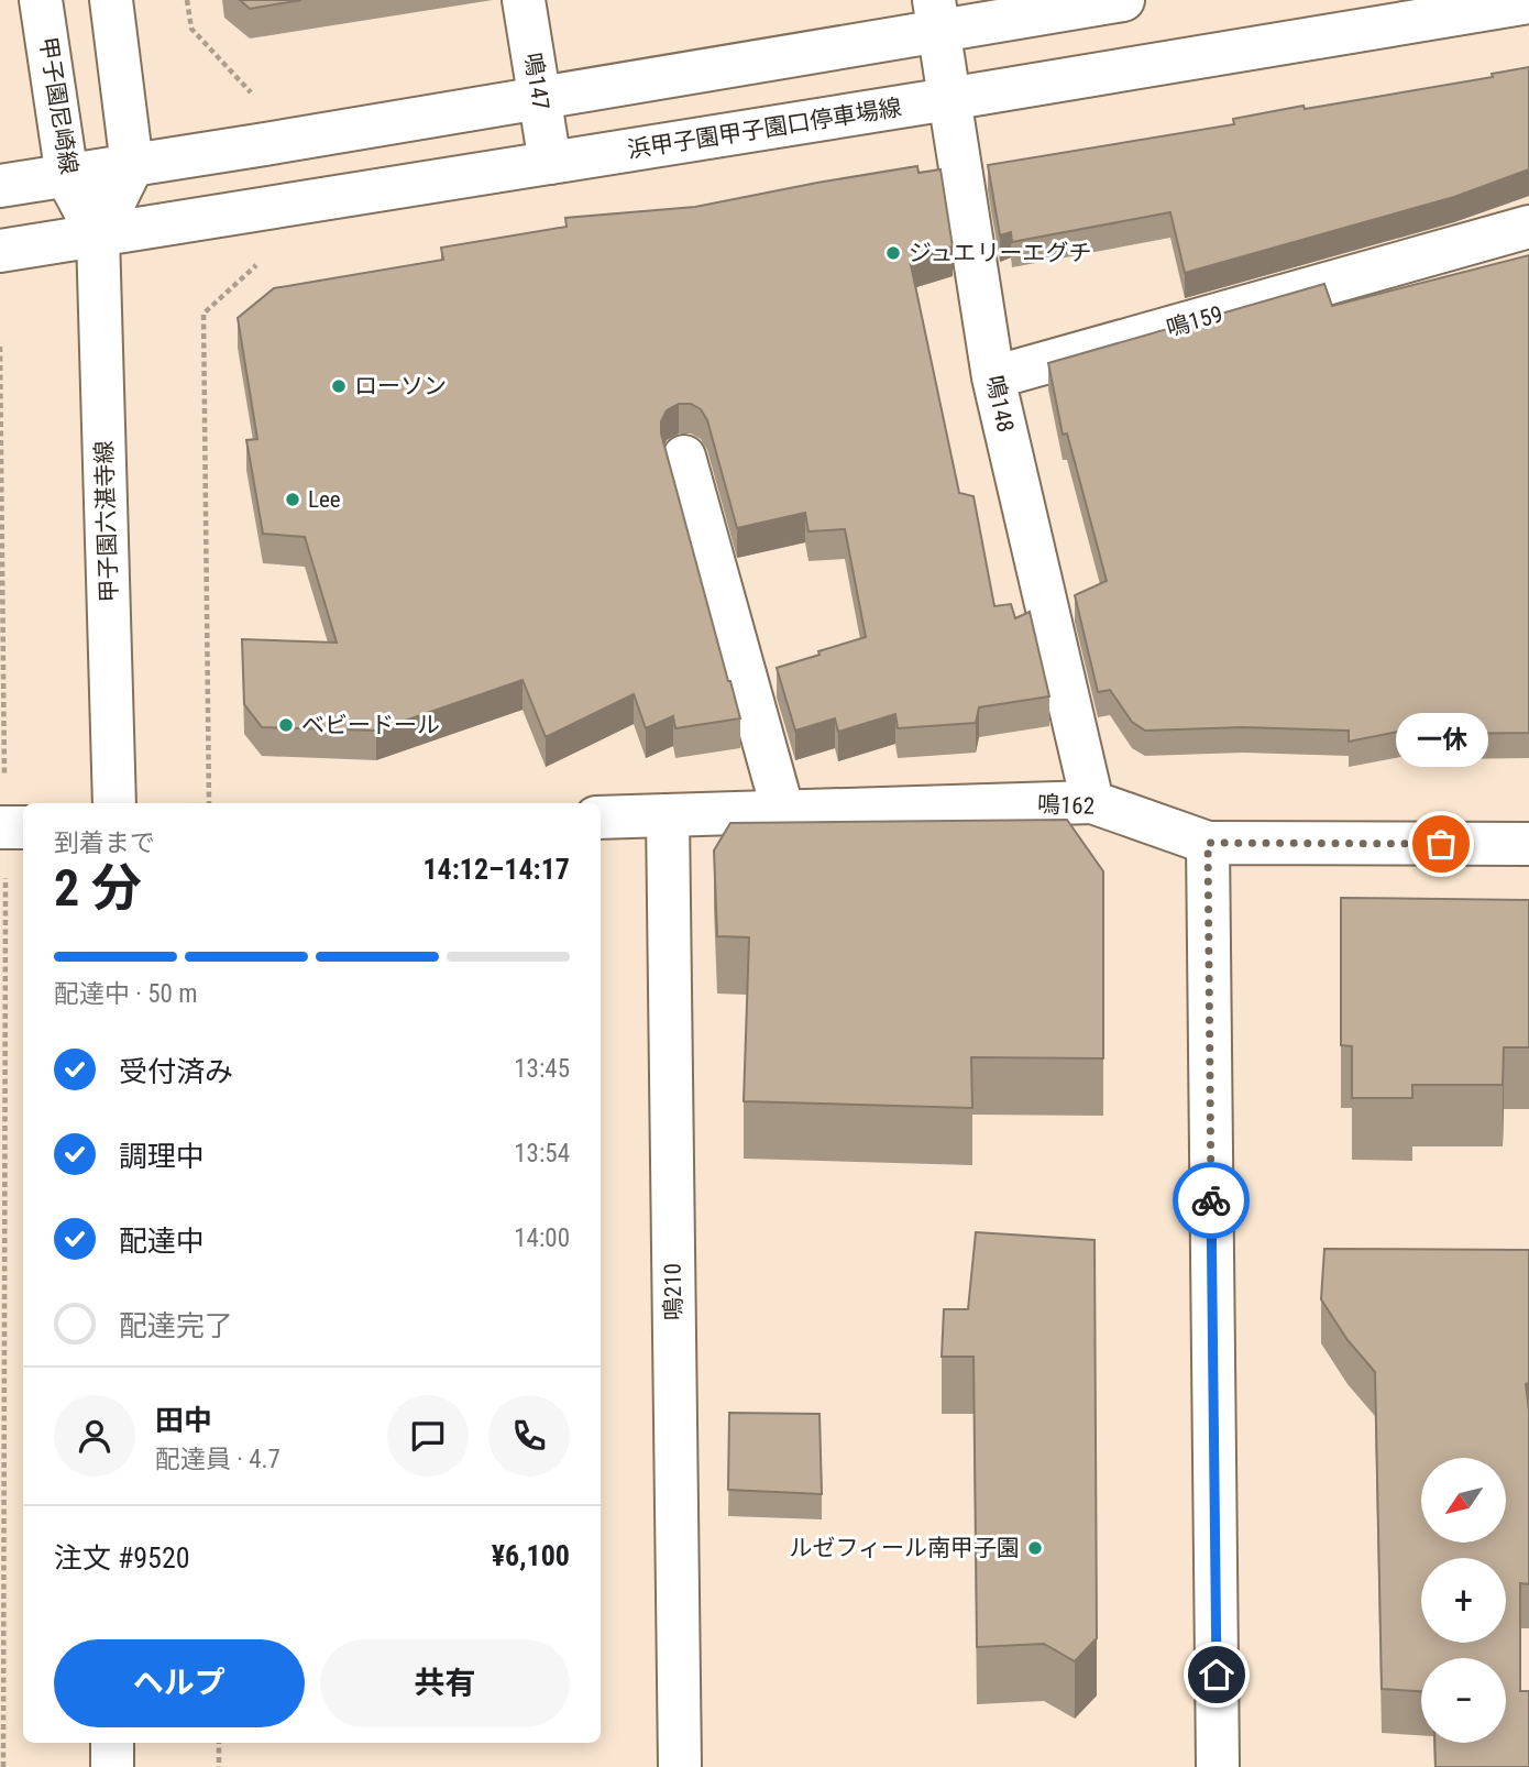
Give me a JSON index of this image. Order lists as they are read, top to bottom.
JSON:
{
  "streets": {
    "street": [
      "鳴147",
      "甲子園尼崎線",
      "浜甲子園甲子園口停車場線",
      "鳴159",
      "鳴148",
      "甲子園六湛寺線",
      "鳴162",
      "鳴210"
    ]
  },
  "crossings": [
    ["鳴147", "浜甲子園甲子園口停車場線"],
    ["甲子園尼崎線", "浜甲子園甲子園口停車場線"],
    ["甲子園尼崎線", "甲子園六湛寺線"],
    ["浜甲子園甲子園口停車場線", "鳴148"],
    ["浜甲子園甲子園口停車場線", "甲子園六湛寺線"],
    ["鳴159", "鳴148"],
    ["鳴148", "鳴162"],
    ["鳴162", "鳴210"]
  ],
  "places": [
    "ジュエリーエグチ",
    "ローソン",
    "Lee",
    "ベビードール",
    "一休",
    "ルゼフィール南甲子園"
  ],
  "north": "bottom left",
  "page": {
    "bubble": "一休",
    "heading": ["2 分", "到着まで", "14:12–14:17"],
    "panel": [
      "田中",
      "配達員 · 4.7",
      "注文 #9520",
      "¥6,100"
    ],
    "bar": "配達中 · 50 m",
    "list": [
      ["受付済み", "13:45"],
      ["調理中", "13:54"],
      ["配達中", "14:00"],
      "配達完了"
    ],
    "map_buttons": ["+", "−"],
    "buttons": ["ヘルプ", "共有"]
  }
}
